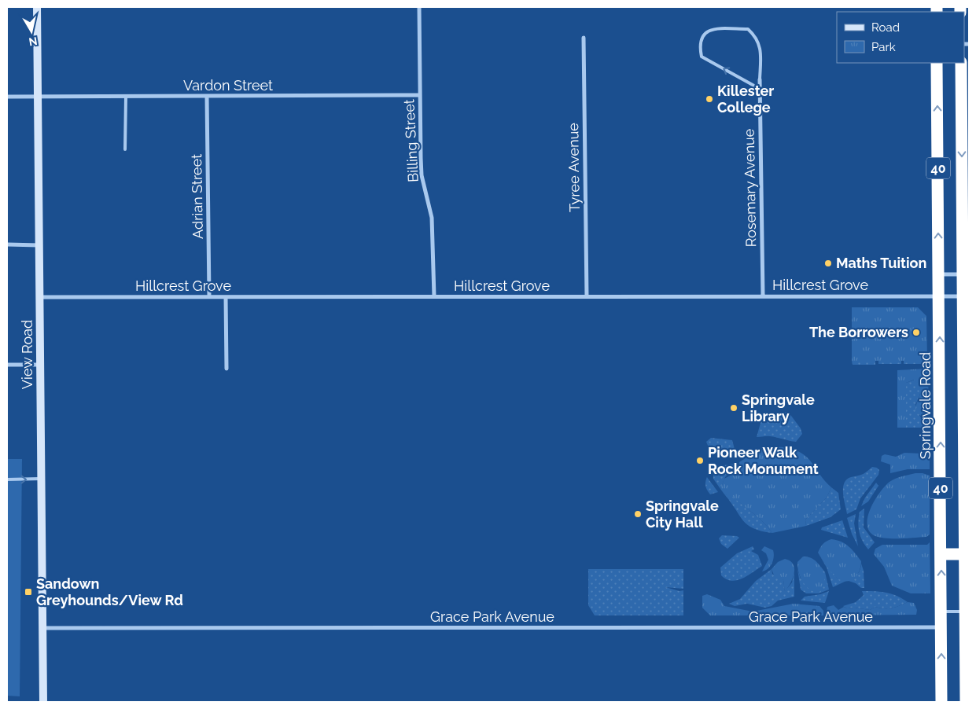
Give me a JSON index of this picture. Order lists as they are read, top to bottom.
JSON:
{
  "streets": {
    "highway": ["40", "Springvale Road"],
    "street": [
      "Vardon Street",
      "Billing Street",
      "Tyree Avenue",
      "Rosemary Avenue",
      "Adrian Street",
      "Hillcrest Grove",
      "View Road",
      "Grace Park Avenue"
    ]
  },
  "crossings": [
    ["Vardon Street", "Billing Street"],
    ["Vardon Street", "Adrian Street"],
    ["Vardon Street", "View Road"],
    ["Billing Street", "Hillcrest Grove"],
    ["Tyree Avenue", "Hillcrest Grove"],
    ["40", "Hillcrest Grove"],
    ["Rosemary Avenue", "Hillcrest Grove"],
    ["Adrian Street", "Hillcrest Grove"],
    ["Hillcrest Grove", "View Road"],
    ["Hillcrest Grove", "Springvale Road"],
    ["View Road", "Grace Park Avenue"],
    ["Springvale Road", "Grace Park Avenue"]
  ],
  "places": {
    "other": [
      "Killester College",
      "Maths Tuition",
      "The Borrowers",
      "Springvale Library",
      "Pioneer Walk Rock Monument",
      "Springvale City Hall"
    ],
    "transit": ["Sandown Greyhounds/View Rd"]
  },
  "legend": ["Road", "Park"],
  "north": "bottom"
}
